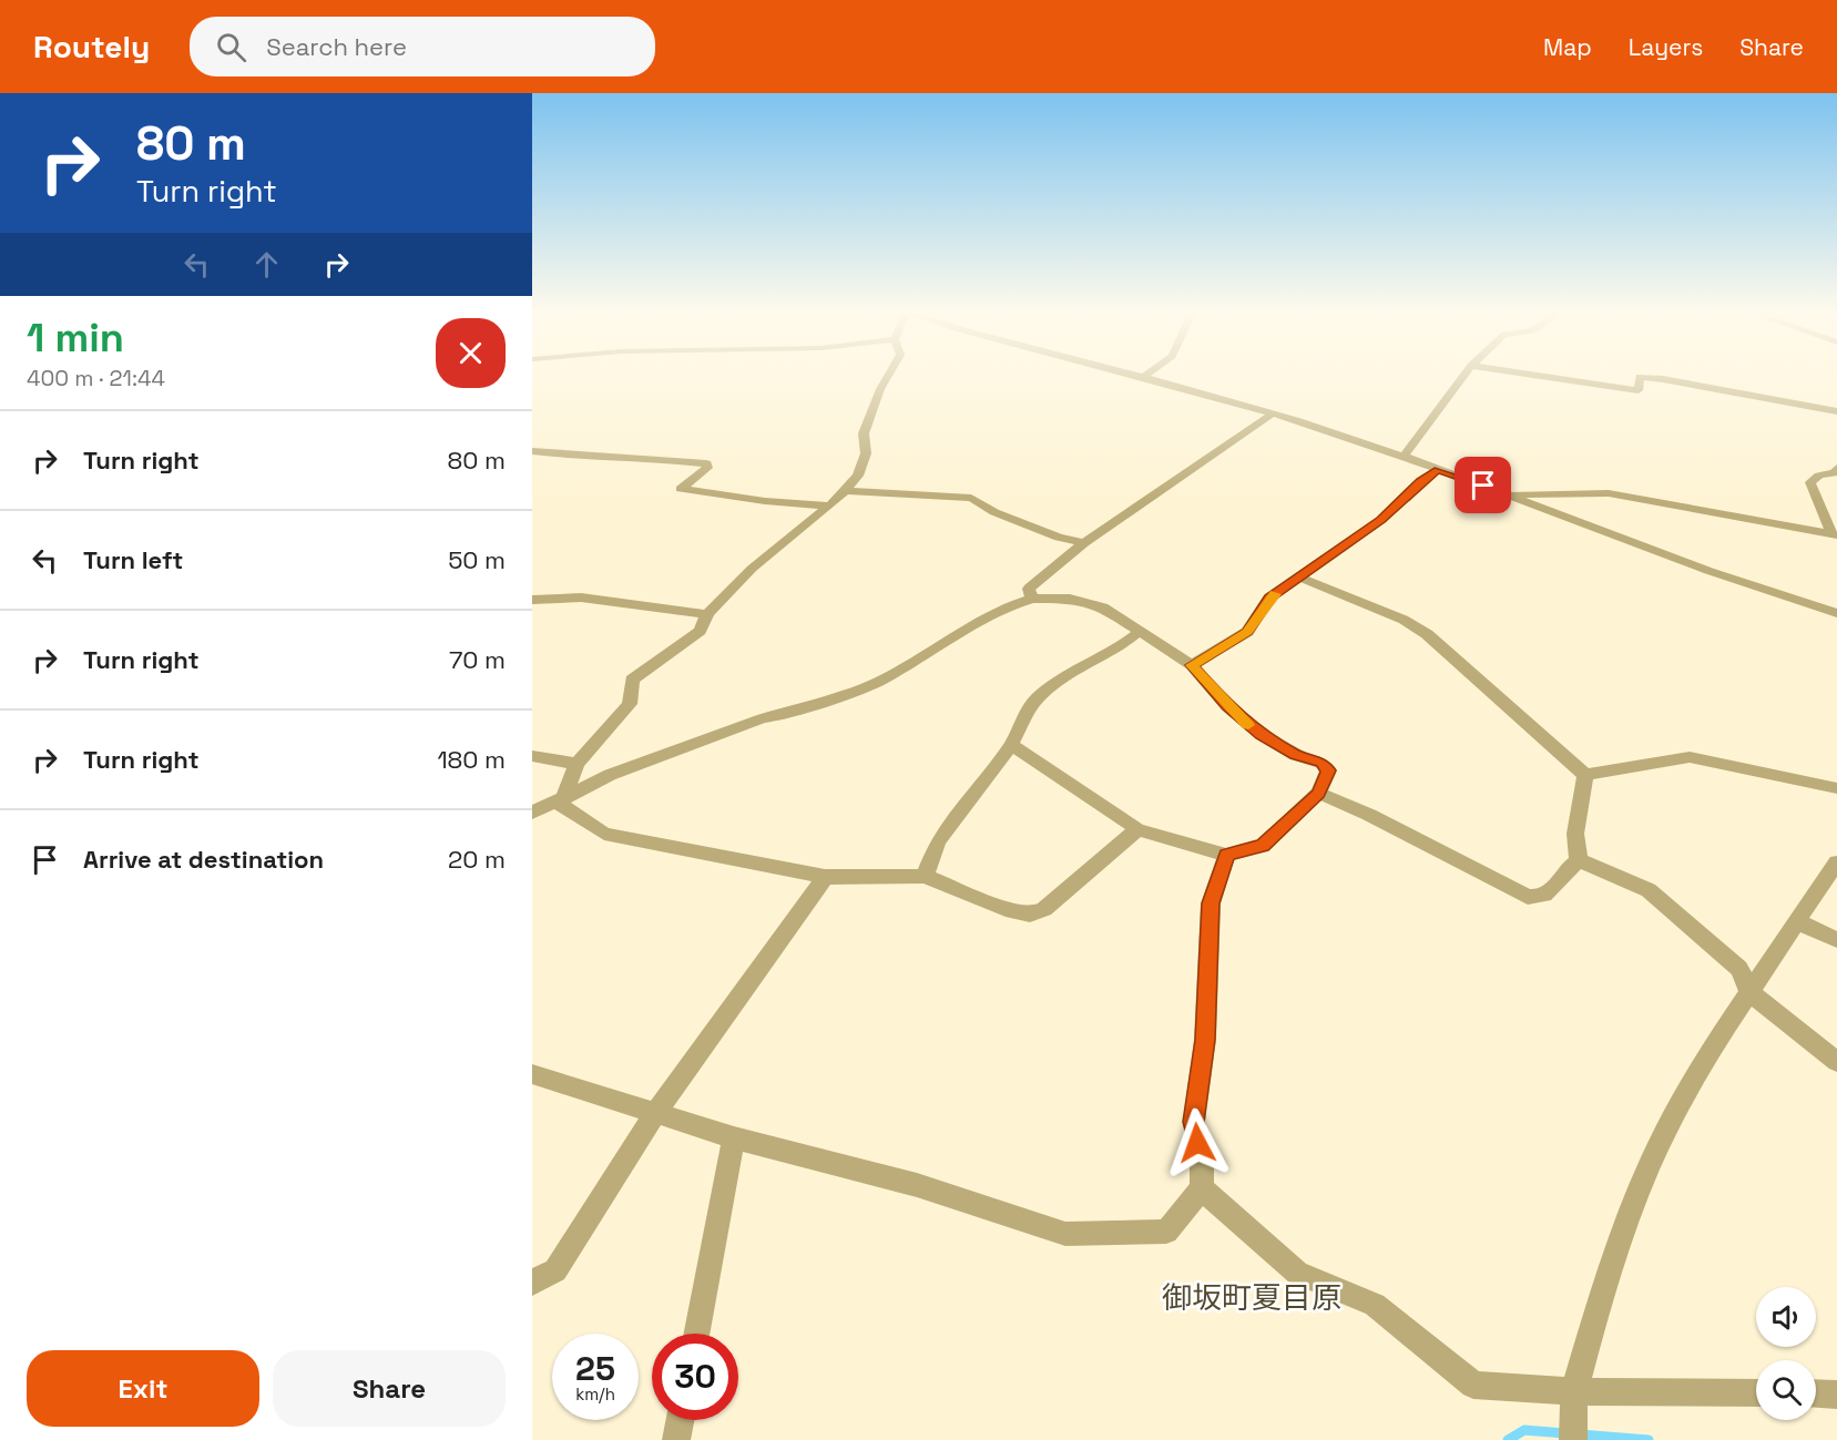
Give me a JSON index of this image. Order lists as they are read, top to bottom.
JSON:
{
  "districts": ["御坂町夏目原"],
  "page": {
    "header": "Routely",
    "search": "Search here",
    "nav": ["Map", "Layers", "Share"],
    "turn": ["80 m", "Turn right"],
    "heading": ["1 min", "400 m · 21:44"],
    "list": [
      {
        "name": "Turn right",
        "value": "80 m"
      },
      {
        "name": "Turn left",
        "value": "50 m"
      },
      {
        "name": "Turn right",
        "value": "70 m"
      },
      {
        "name": "Turn right",
        "value": "180 m"
      },
      {
        "name": "Arrive at destination",
        "value": "20 m"
      }
    ],
    "speed": "25 km/h",
    "limit": "30",
    "buttons": ["Exit", "Share"]
  }
}
